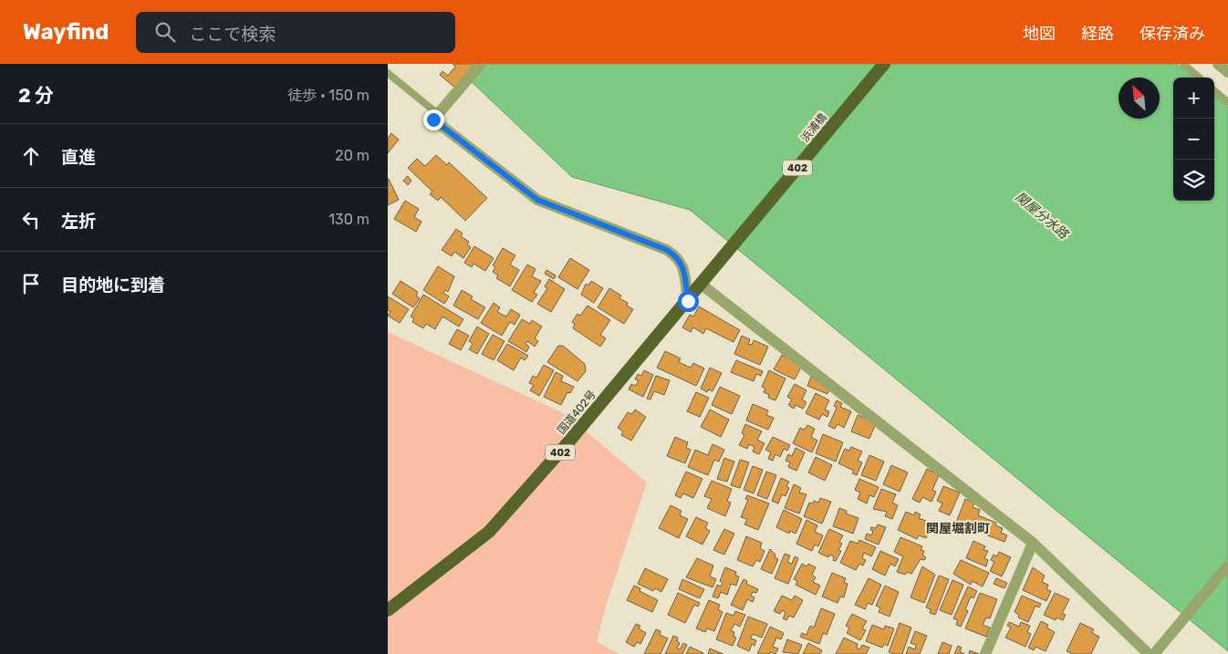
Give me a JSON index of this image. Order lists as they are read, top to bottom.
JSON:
{
  "streets": {
    "highway": ["浜浦橋", "402", "国道402号"]
  },
  "crossings": [
    ["浜浦橋", "国道402号"]
  ],
  "districts": ["関屋堀割町"],
  "water": ["関屋分水路"],
  "north": "top left",
  "page": {
    "header": "Wayfind",
    "search": "ここで検索",
    "nav": ["地図", "経路", "保存済み"],
    "heading": ["2 分", "徒歩 · 150 m"],
    "map_buttons": ["+", "−"],
    "list": [
      ["直進", "20 m"],
      ["左折", "130 m"],
      "目的地に到着"
    ]
  }
}
